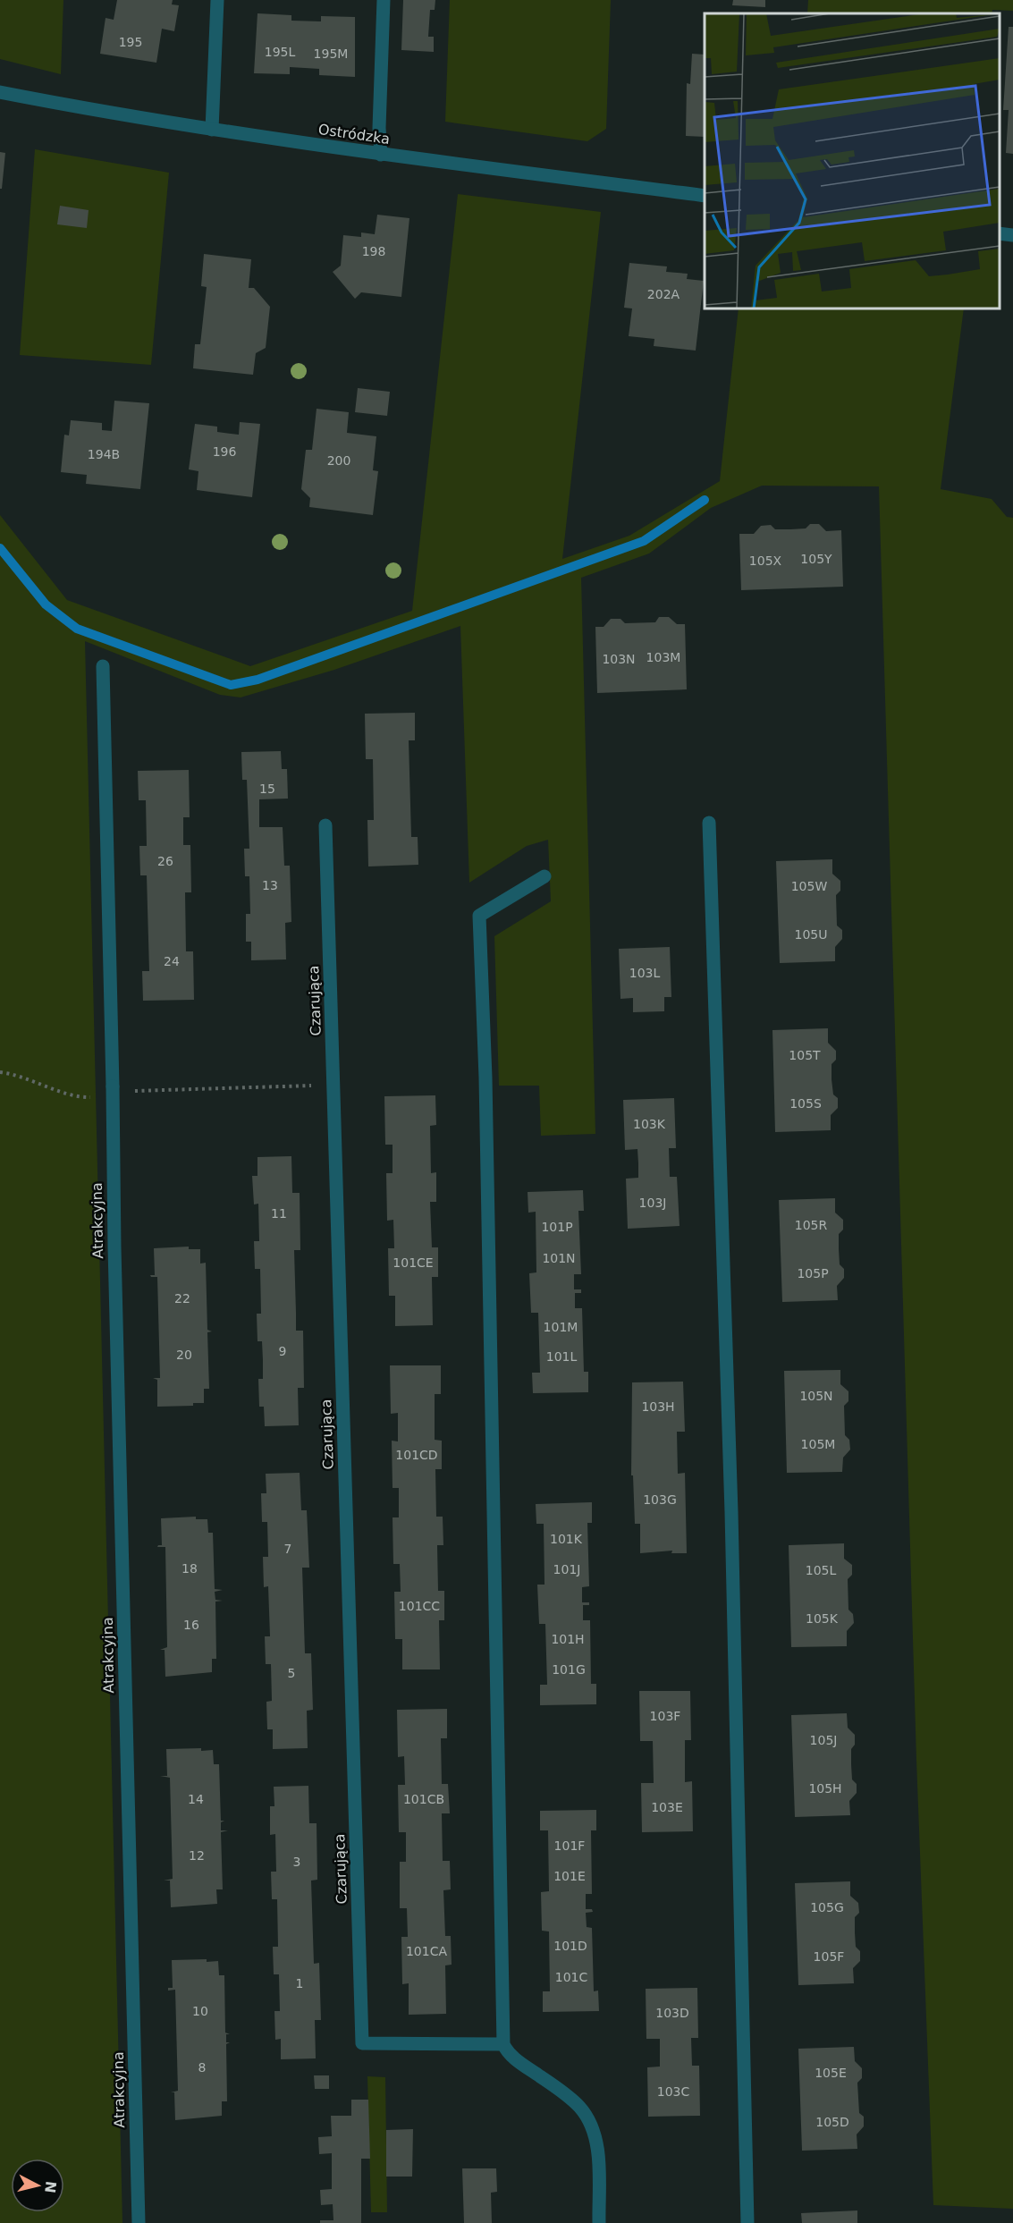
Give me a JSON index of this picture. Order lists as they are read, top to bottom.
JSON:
{
  "streets": {
    "street": ["Ostródzka", "Czarująca", "Atrakcyjna"]
  },
  "house_numbers": [
    "195",
    "195L",
    "195M",
    "198",
    "202A",
    "196",
    "194B",
    "200",
    "105Y",
    "105X",
    "103M",
    "103N",
    "15",
    "26",
    "13",
    "105W",
    "105U",
    "24",
    "103L",
    "105T",
    "105S",
    "103K",
    "103J",
    "11",
    "105R",
    "101P",
    "101N",
    "101CE",
    "105P",
    "22",
    "101M",
    "9",
    "20",
    "101L",
    "105N",
    "103H",
    "105M",
    "101CD",
    "103G",
    "101K",
    "7",
    "18",
    "101J",
    "105L",
    "101CC",
    "105K",
    "16",
    "101H",
    "101G",
    "5",
    "103F",
    "105J",
    "105H",
    "14",
    "101CB",
    "103E",
    "101F",
    "12",
    "3",
    "101E",
    "105G",
    "101D",
    "101CA",
    "105F",
    "101C",
    "1",
    "10",
    "103D",
    "8",
    "105E",
    "103C",
    "105D"
  ],
  "north": "right"
}
